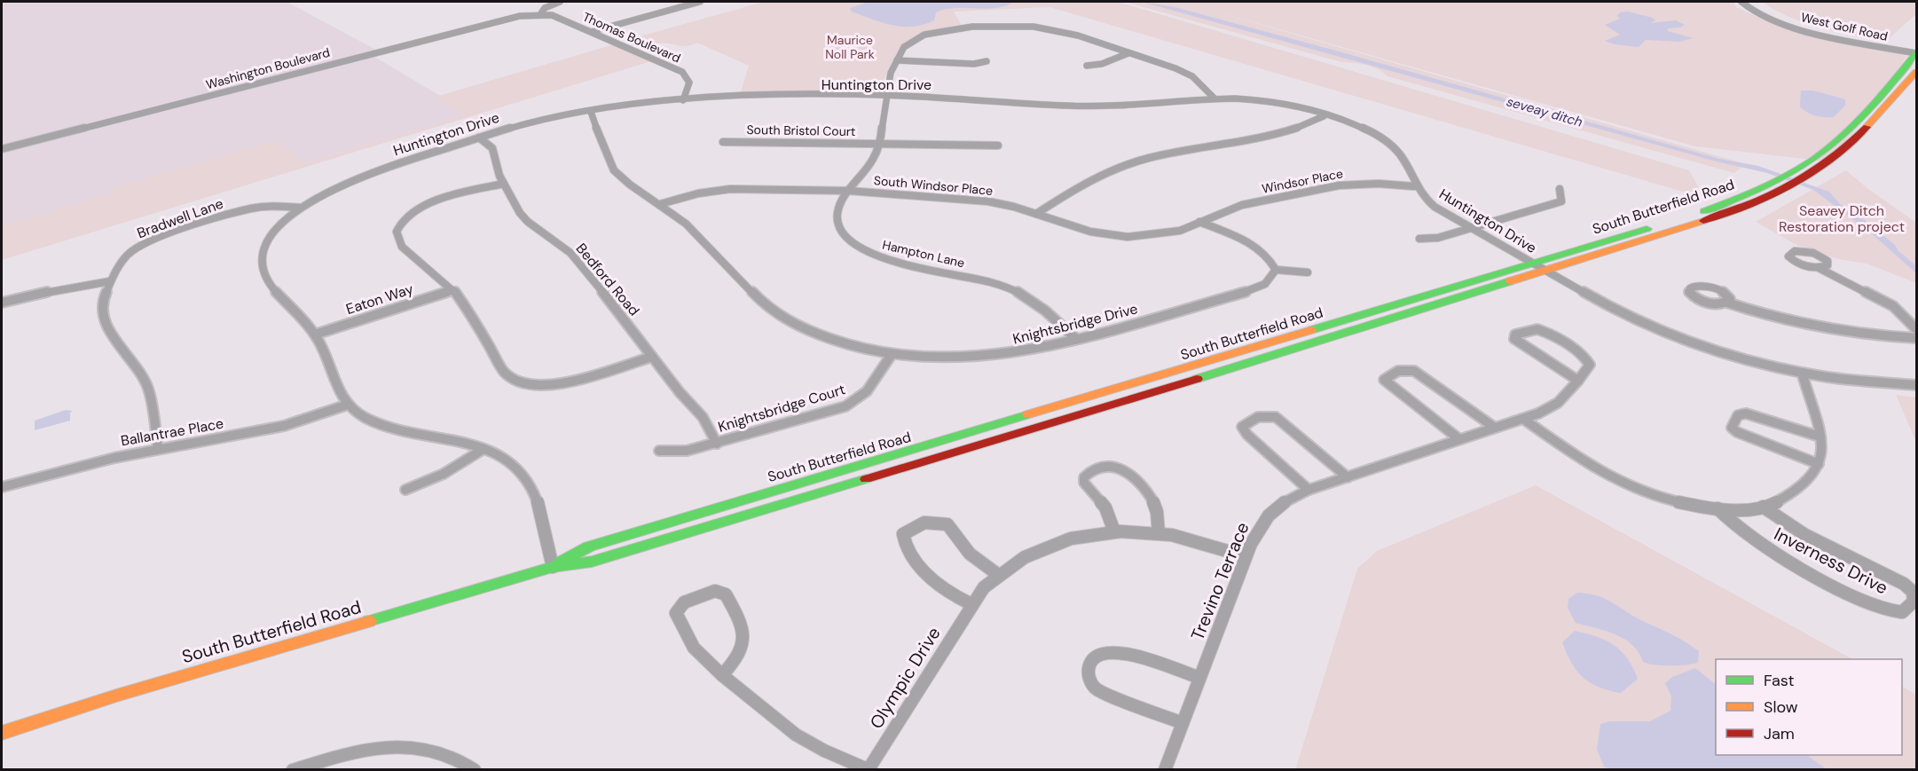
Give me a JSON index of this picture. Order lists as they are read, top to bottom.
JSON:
{
  "streets": {
    "main road": ["South Butterfield Road"],
    "street": [
      "West Golf Road",
      "Thomas Boulevard",
      "Washington Boulevard",
      "Huntington Drive",
      "South Bristol Court",
      "Windsor Place",
      "South Windsor Place",
      "Bradwell Lane",
      "Hampton Lane",
      "Bedford Road",
      "Eaton Way",
      "Knightsbridge Drive",
      "Knightsbridge Court",
      "Ballantrae Place",
      "Inverness Drive",
      "Trevino Terrace",
      "Olympic Drive"
    ]
  },
  "crossings": [
    ["West Golf Road", "South Butterfield Road"],
    ["Thomas Boulevard", "Washington Boulevard"],
    ["Thomas Boulevard", "Huntington Drive"],
    ["Huntington Drive", "Windsor Place"],
    ["Huntington Drive", "South Butterfield Road"],
    ["Huntington Drive", "Bradwell Lane"],
    ["Huntington Drive", "Hampton Lane"],
    ["Huntington Drive", "Bedford Road"],
    ["Huntington Drive", "Eaton Way"],
    ["Huntington Drive", "Knightsbridge Drive"],
    ["Huntington Drive", "Ballantrae Place"],
    ["South Bristol Court", "Hampton Lane"],
    ["Windsor Place", "South Windsor Place"],
    ["South Windsor Place", "Hampton Lane"],
    ["South Windsor Place", "Knightsbridge Drive"],
    ["Bradwell Lane", "Ballantrae Place"],
    ["Hampton Lane", "Knightsbridge Drive"],
    ["Bedford Road", "Knightsbridge Court"],
    ["Knightsbridge Drive", "Knightsbridge Court"],
    ["Inverness Drive", "Trevino Terrace"],
    ["Trevino Terrace", "Olympic Drive"]
  ],
  "water": ["seveay ditch"],
  "parks": ["Maurice Noll Park", "Seavey Ditch Restoration project"],
  "legend": ["Fast", "Slow", "Jam"]
}
